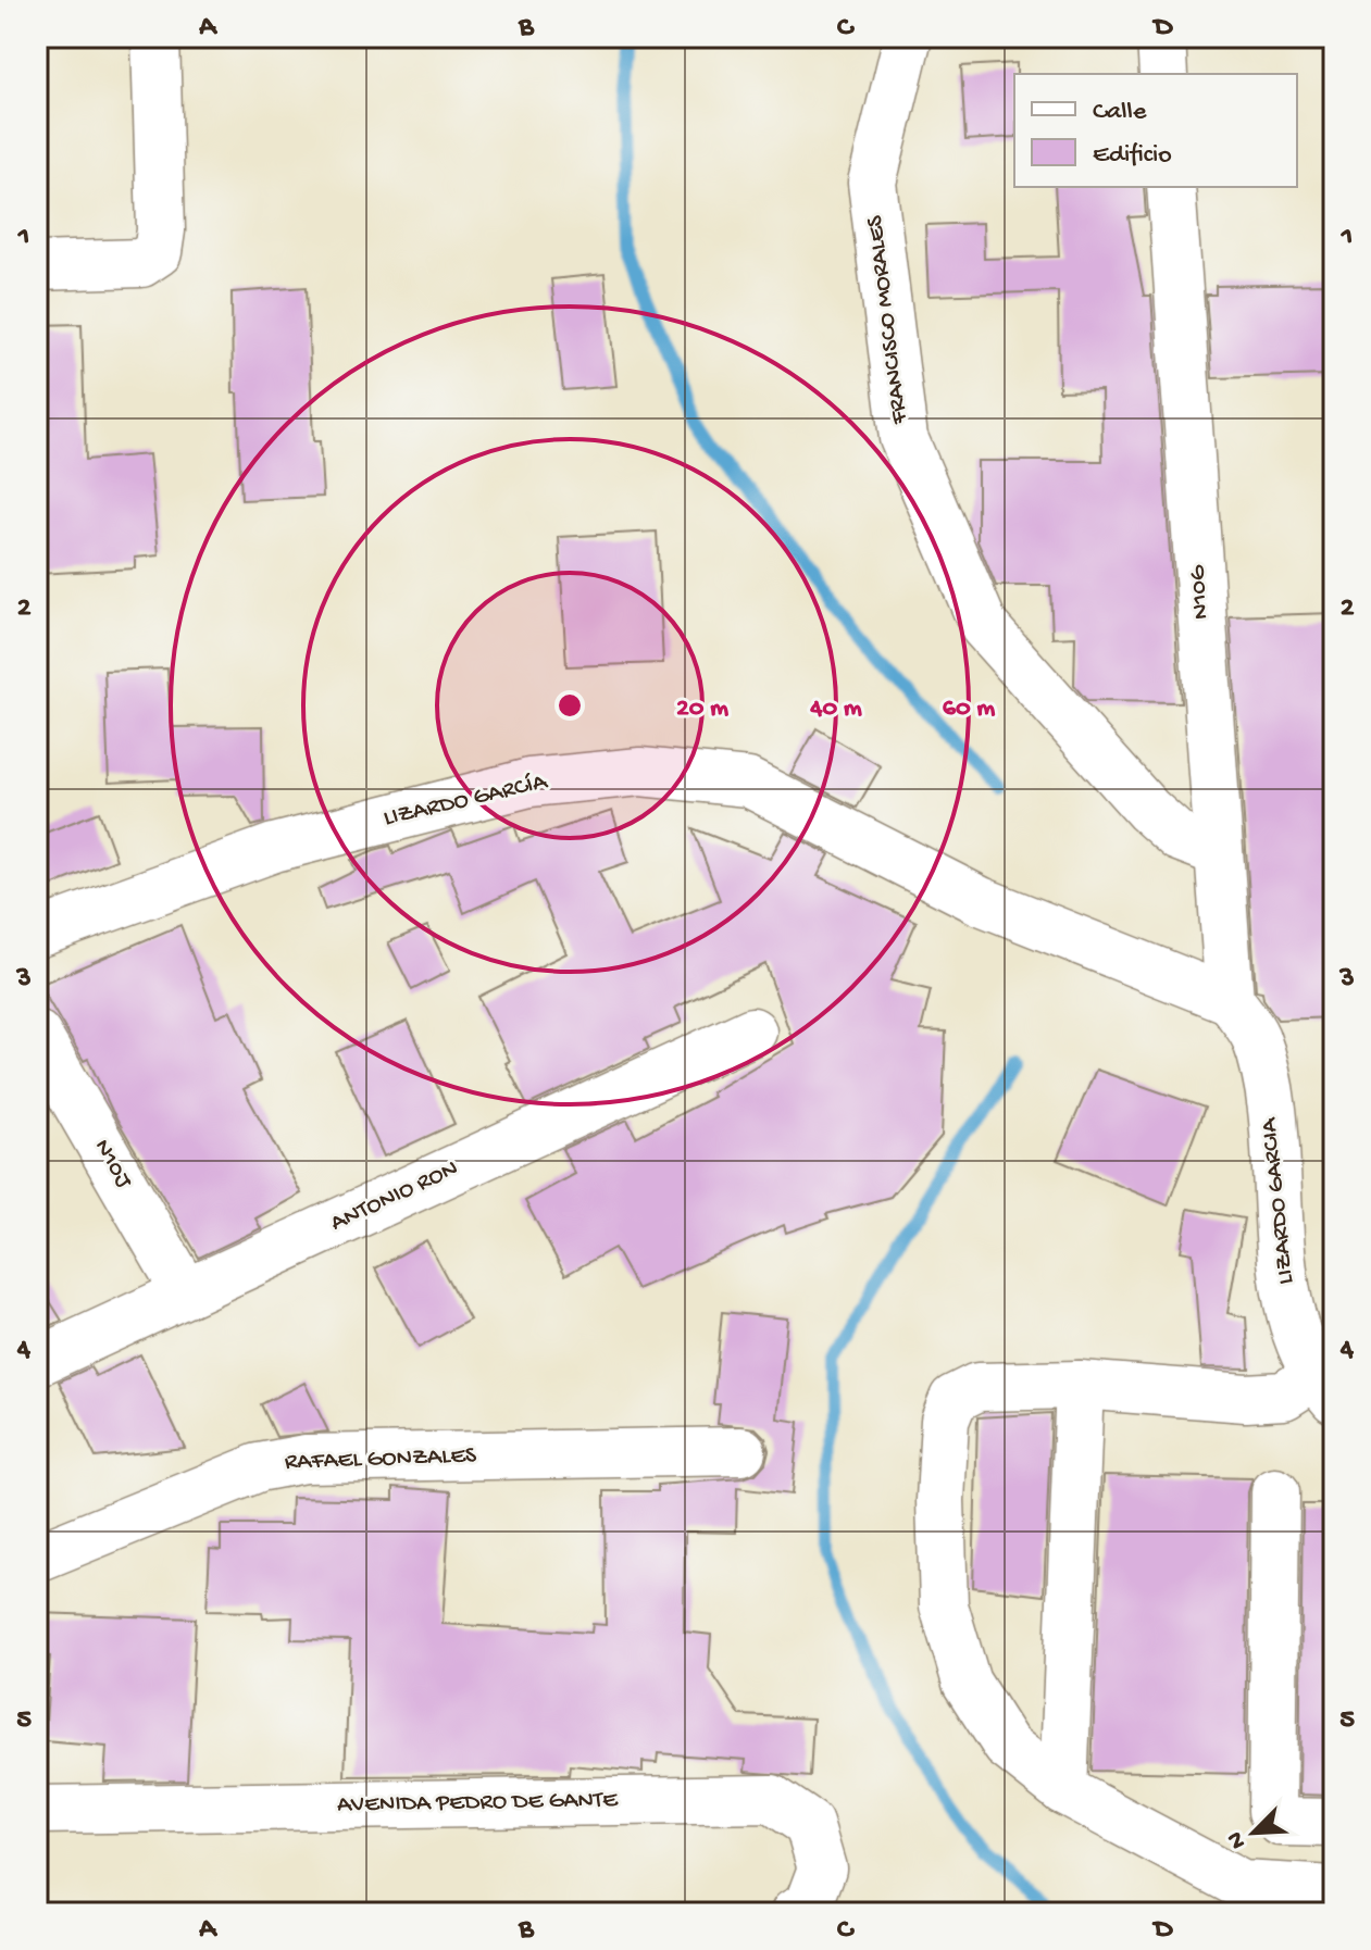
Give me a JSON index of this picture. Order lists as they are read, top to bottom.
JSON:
{
  "streets": {
    "street": [
      "FRANCISCO MORALES",
      "N10G",
      "LIZARDO GARCÍA",
      "N10J",
      "ANTONIO RON",
      "LIZARDO GARCIA",
      "RAFAEL GONZALES",
      "AVENIDA PEDRO DE GANTE"
    ]
  },
  "crossings": [
    ["FRANCISCO MORALES", "N10G"],
    ["N10G", "LIZARDO GARCÍA"],
    ["N10G", "LIZARDO GARCIA"],
    ["LIZARDO GARCÍA", "LIZARDO GARCIA"],
    ["N10J", "ANTONIO RON"]
  ],
  "legend": ["Calle", "Edificio"],
  "north": "bottom left",
  "grid": {
    "columns": [
      "A",
      "B",
      "C",
      "D"
    ],
    "rows": [
      "1",
      "2",
      "3",
      "4",
      "5"
    ]
  },
  "rings": ["20 m", "40 m", "60 m"]
}
